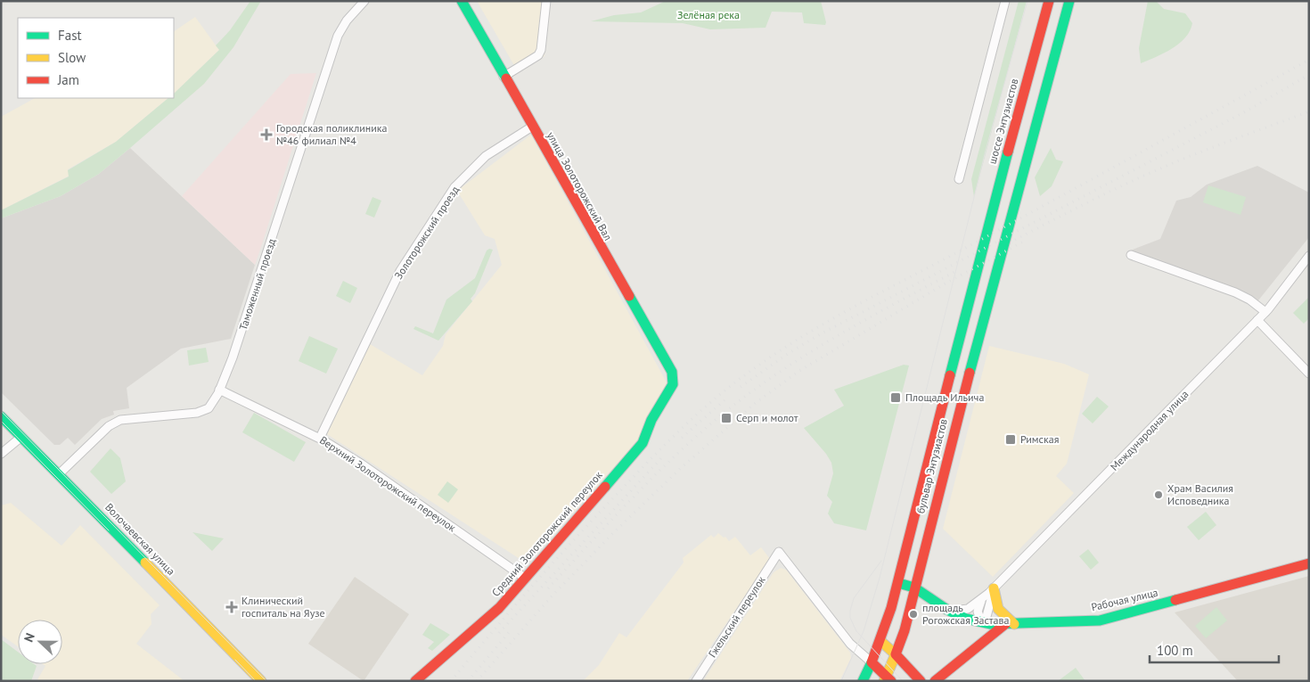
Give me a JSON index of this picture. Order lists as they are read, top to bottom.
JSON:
{
  "streets": {
    "street": [
      "шоссе Энтузиастов",
      "улица Золоторожский Вал",
      "Золоторожский проезд",
      "Таможенный проезд",
      "Международная улица",
      "бульвар Энтузиастов",
      "Верхний Золоторожский переулок",
      "Средний Золоторожский переулок",
      "Волочаевская улица",
      "Рабочая улица",
      "Гжельский переулок"
    ]
  },
  "crossings": [
    ["шоссе Энтузиастов", "бульвар Энтузиастов"],
    ["улица Золоторожский Вал", "Золоторожский проезд"],
    ["улица Золоторожский Вал", "Средний Золоторожский переулок"],
    ["Золоторожский проезд", "Верхний Золоторожский переулок"],
    ["Таможенный проезд", "Верхний Золоторожский переулок"],
    ["Таможенный проезд", "Волочаевская улица"],
    ["Международная улица", "Рабочая улица"],
    ["бульвар Энтузиастов", "Рабочая улица"],
    ["бульвар Энтузиастов", "Гжельский переулок"],
    ["Верхний Золоторожский переулок", "Средний Золоторожский переулок"]
  ],
  "parks": ["Зелёная река"],
  "places": {
    "health": ["Городская поликлиника №46 филиал №4", "Клинический госпиталь на Яузе"],
    "transit": ["Площадь Ильича", "Серп и молот", "Римская"],
    "other": ["Храм Василия Исповедника", "площадь Рогожская Застава"]
  },
  "legend": ["Fast", "Slow", "Jam"],
  "scale_bar": "100 m",
  "north": "left"
}
